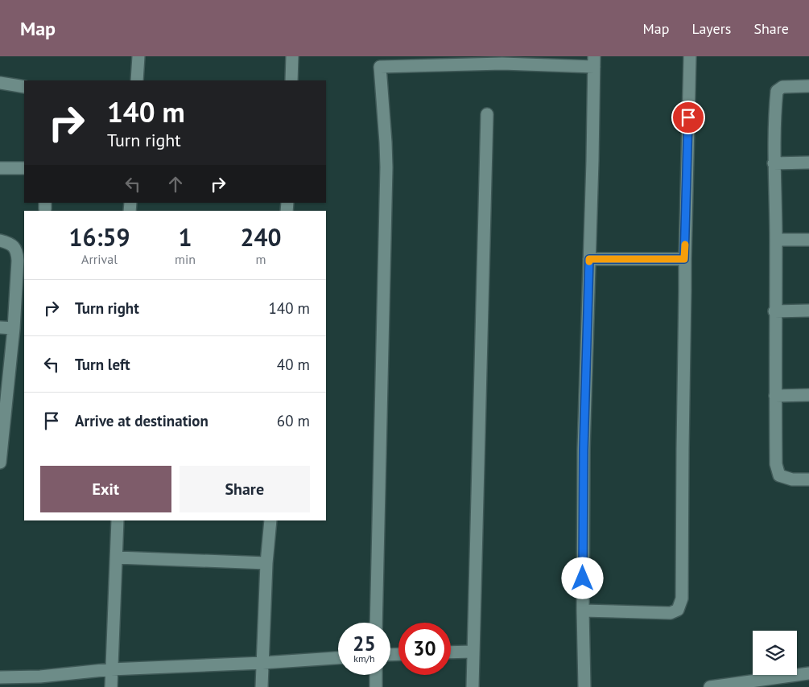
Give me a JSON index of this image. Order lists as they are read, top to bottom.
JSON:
{
  "page": {
    "header": "Map",
    "nav": ["Map", "Layers", "Share"],
    "turn": ["140 m", "Turn right"],
    "eta": [
      "16:59",
      "Arrival",
      "1",
      "min",
      "240",
      "m"
    ],
    "list": [
      {
        "name": "Turn right",
        "value": "140 m"
      },
      {
        "name": "Turn left",
        "value": "40 m"
      },
      {
        "name": "Arrive at destination",
        "value": "60 m"
      }
    ],
    "buttons": ["Exit", "Share"],
    "speed": "25 km/h",
    "limit": "30"
  }
}
